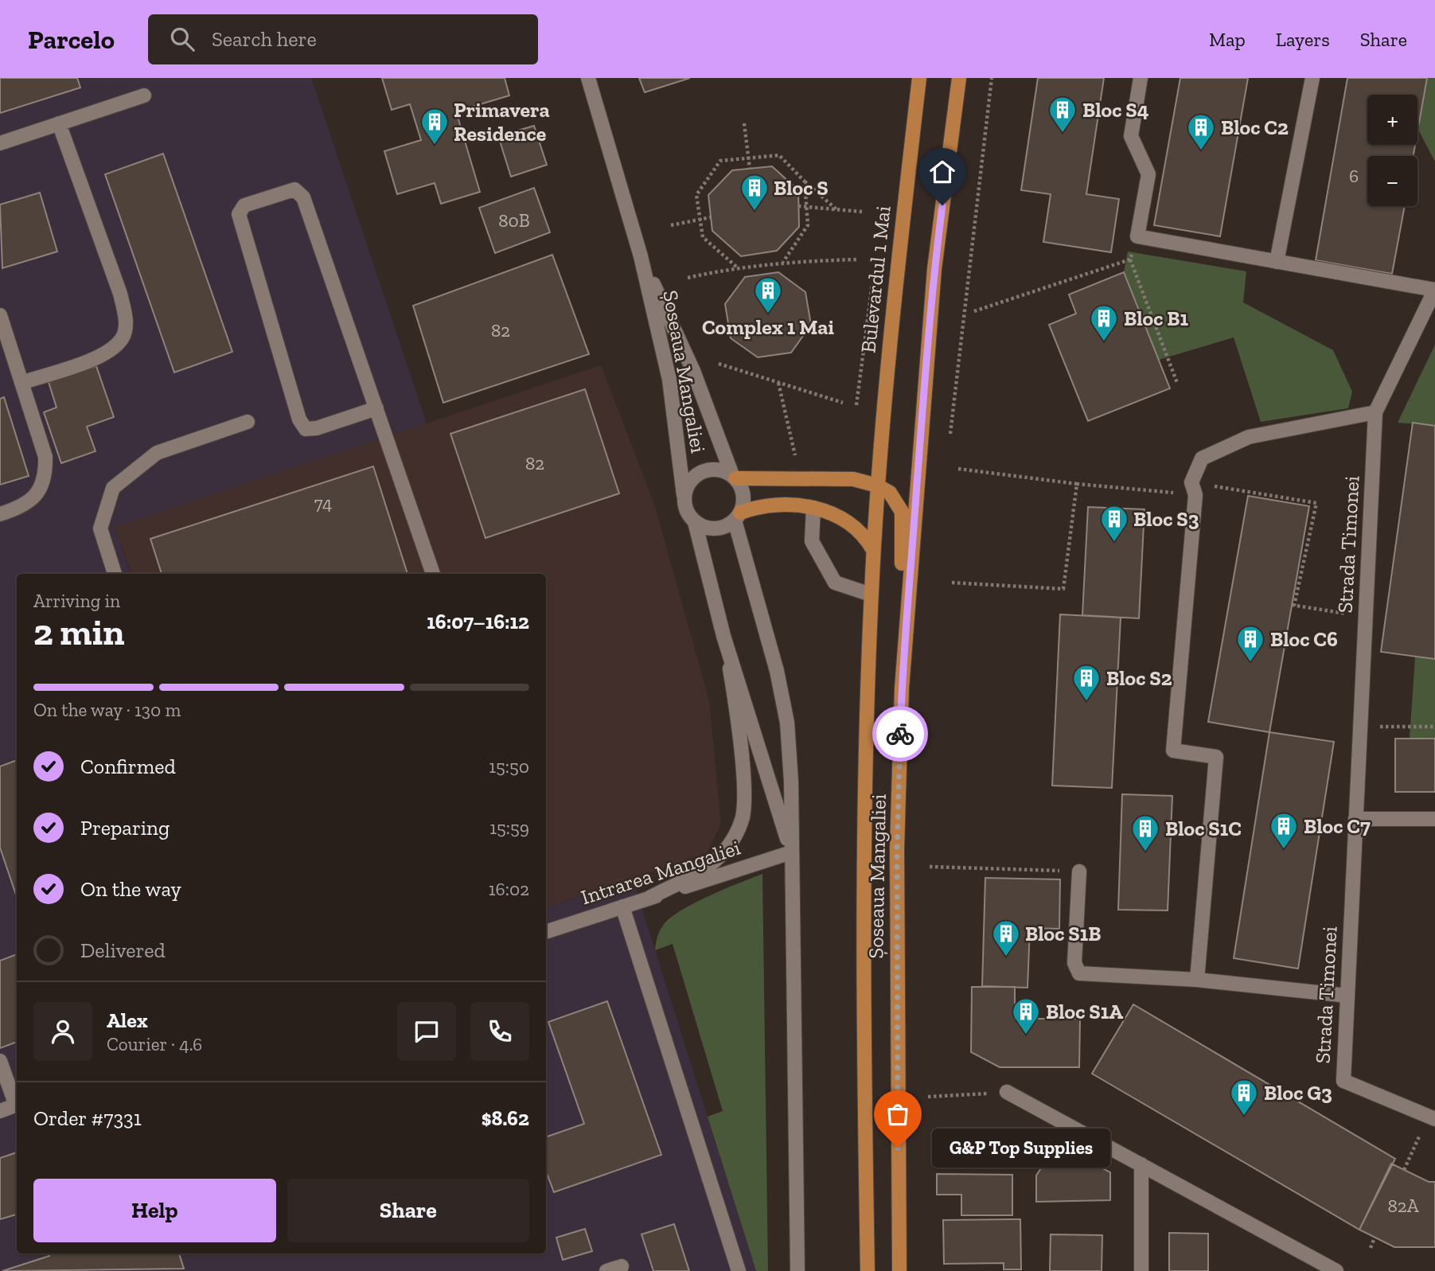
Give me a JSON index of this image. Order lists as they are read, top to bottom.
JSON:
{
  "streets": {
    "main road": ["Bulevardul 1 Mai", "Șoseaua Mangaliei"],
    "street": ["Strada Timonei", "Intrarea Mangaliei"]
  },
  "crossings": [
    ["Bulevardul 1 Mai", "Șoseaua Mangaliei"]
  ],
  "places": {
    "building": [
      "Bloc S4",
      "Primavera Residence",
      "Bloc C2",
      "Bloc S",
      "Complex 1 Mai",
      "Bloc B1",
      "Bloc S3",
      "Bloc C6",
      "Bloc S2",
      "Bloc C7",
      "Bloc S1C",
      "Bloc S1B",
      "Bloc S1A",
      "Bloc G3"
    ],
    "other": ["G&P Top Supplies"]
  },
  "house_numbers": [
    "6",
    "80B",
    "82",
    "82",
    "74",
    "82A"
  ],
  "page": {
    "header": "Parcelo",
    "search": "Search here",
    "nav": ["Map", "Layers", "Share"],
    "map_buttons": ["+", "−"],
    "heading": ["2 min", "Arriving in", "16:07–16:12"],
    "panel": [
      "Alex",
      "Courier · 4.6",
      "Order #7331",
      "$8.62"
    ],
    "bar": "On the way · 130 m",
    "list": [
      ["Confirmed", "15:50"],
      ["Preparing", "15:59"],
      ["On the way", "16:02"],
      "Delivered"
    ],
    "bubble": "G&P Top Supplies",
    "buttons": ["Help", "Share"]
  }
}
